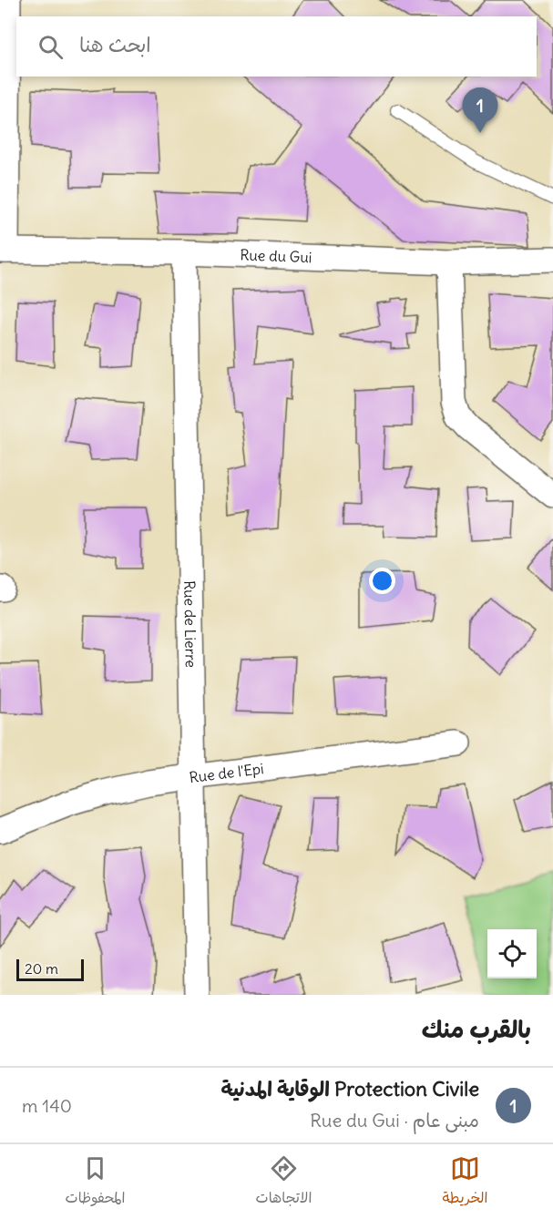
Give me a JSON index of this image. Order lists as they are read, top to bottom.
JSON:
{
  "streets": {
    "street": ["Rue du Gui", "Rue de Lierre", "Rue de l'Epi"]
  },
  "crossings": [
    ["Rue du Gui", "Rue de Lierre"],
    ["Rue de Lierre", "Rue de l'Epi"]
  ],
  "scale_bar": "20 m",
  "page": {
    "search": "ابحث هنا",
    "pins": "1",
    "scale": "20 m",
    "heading": "بالقرب منك",
    "list": [
      {
        "mark": "1",
        "name": "Protection Civile الوقاية المدنية",
        "note": "مبنى عام · Rue du Gui",
        "value": "140 m"
      }
    ],
    "nav": ["الخريطة", "الاتجاهات", "المحفوظات"]
  }
}
